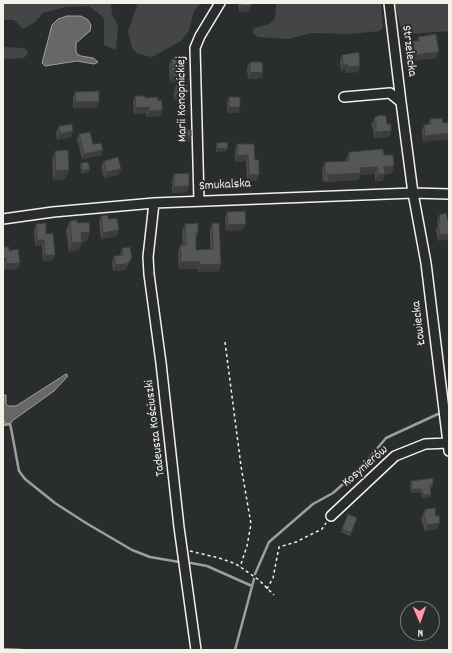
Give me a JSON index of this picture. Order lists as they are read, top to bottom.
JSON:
{
  "streets": {
    "street": [
      "Strzelecka",
      "Marii Konopnickiej",
      "Smukalska",
      "Łowiecka",
      "Tadeusza Kościuszki",
      "Kosynierów"
    ]
  },
  "crossings": [
    ["Strzelecka", "Smukalska"],
    ["Strzelecka", "Łowiecka"],
    ["Marii Konopnickiej", "Smukalska"],
    ["Smukalska", "Łowiecka"],
    ["Smukalska", "Tadeusza Kościuszki"],
    ["Łowiecka", "Kosynierów"]
  ],
  "north": "bottom"
}
